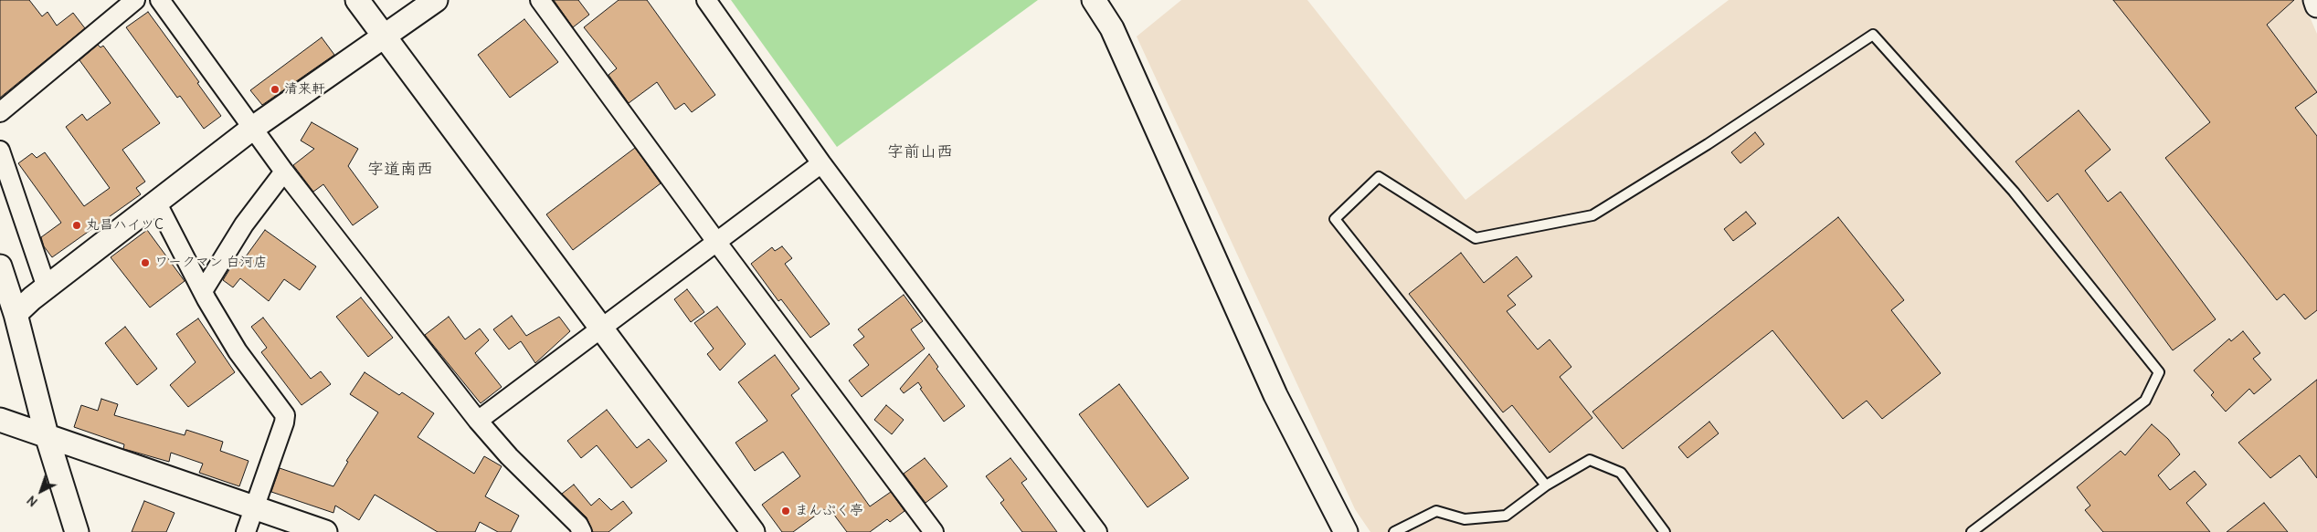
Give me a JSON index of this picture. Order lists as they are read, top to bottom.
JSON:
{
  "districts": ["字前山西", "字道南西"],
  "places": [
    "清来軒",
    "丸昌ハイツC",
    "ワークマン 白河店",
    "まんぷく亭"
  ],
  "north": "bottom left"
}
